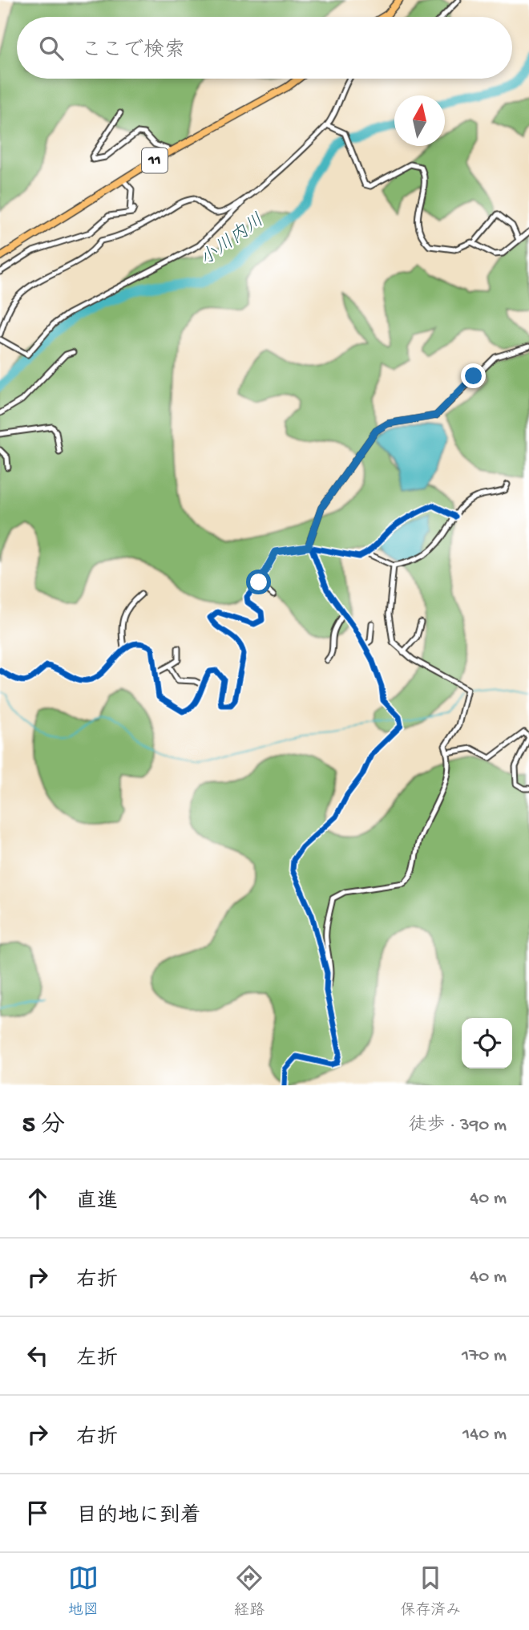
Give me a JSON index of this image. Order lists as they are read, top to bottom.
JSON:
{
  "streets": {
    "main road": ["11"]
  },
  "water": ["小川内川"],
  "north": "top",
  "page": {
    "search": "ここで検索",
    "heading": ["5 分", "徒歩 · 390 m"],
    "list": [
      ["直進", "40 m"],
      ["右折", "40 m"],
      ["左折", "170 m"],
      ["右折", "140 m"],
      "目的地に到着"
    ],
    "nav": ["地図", "経路", "保存済み"]
  }
}
